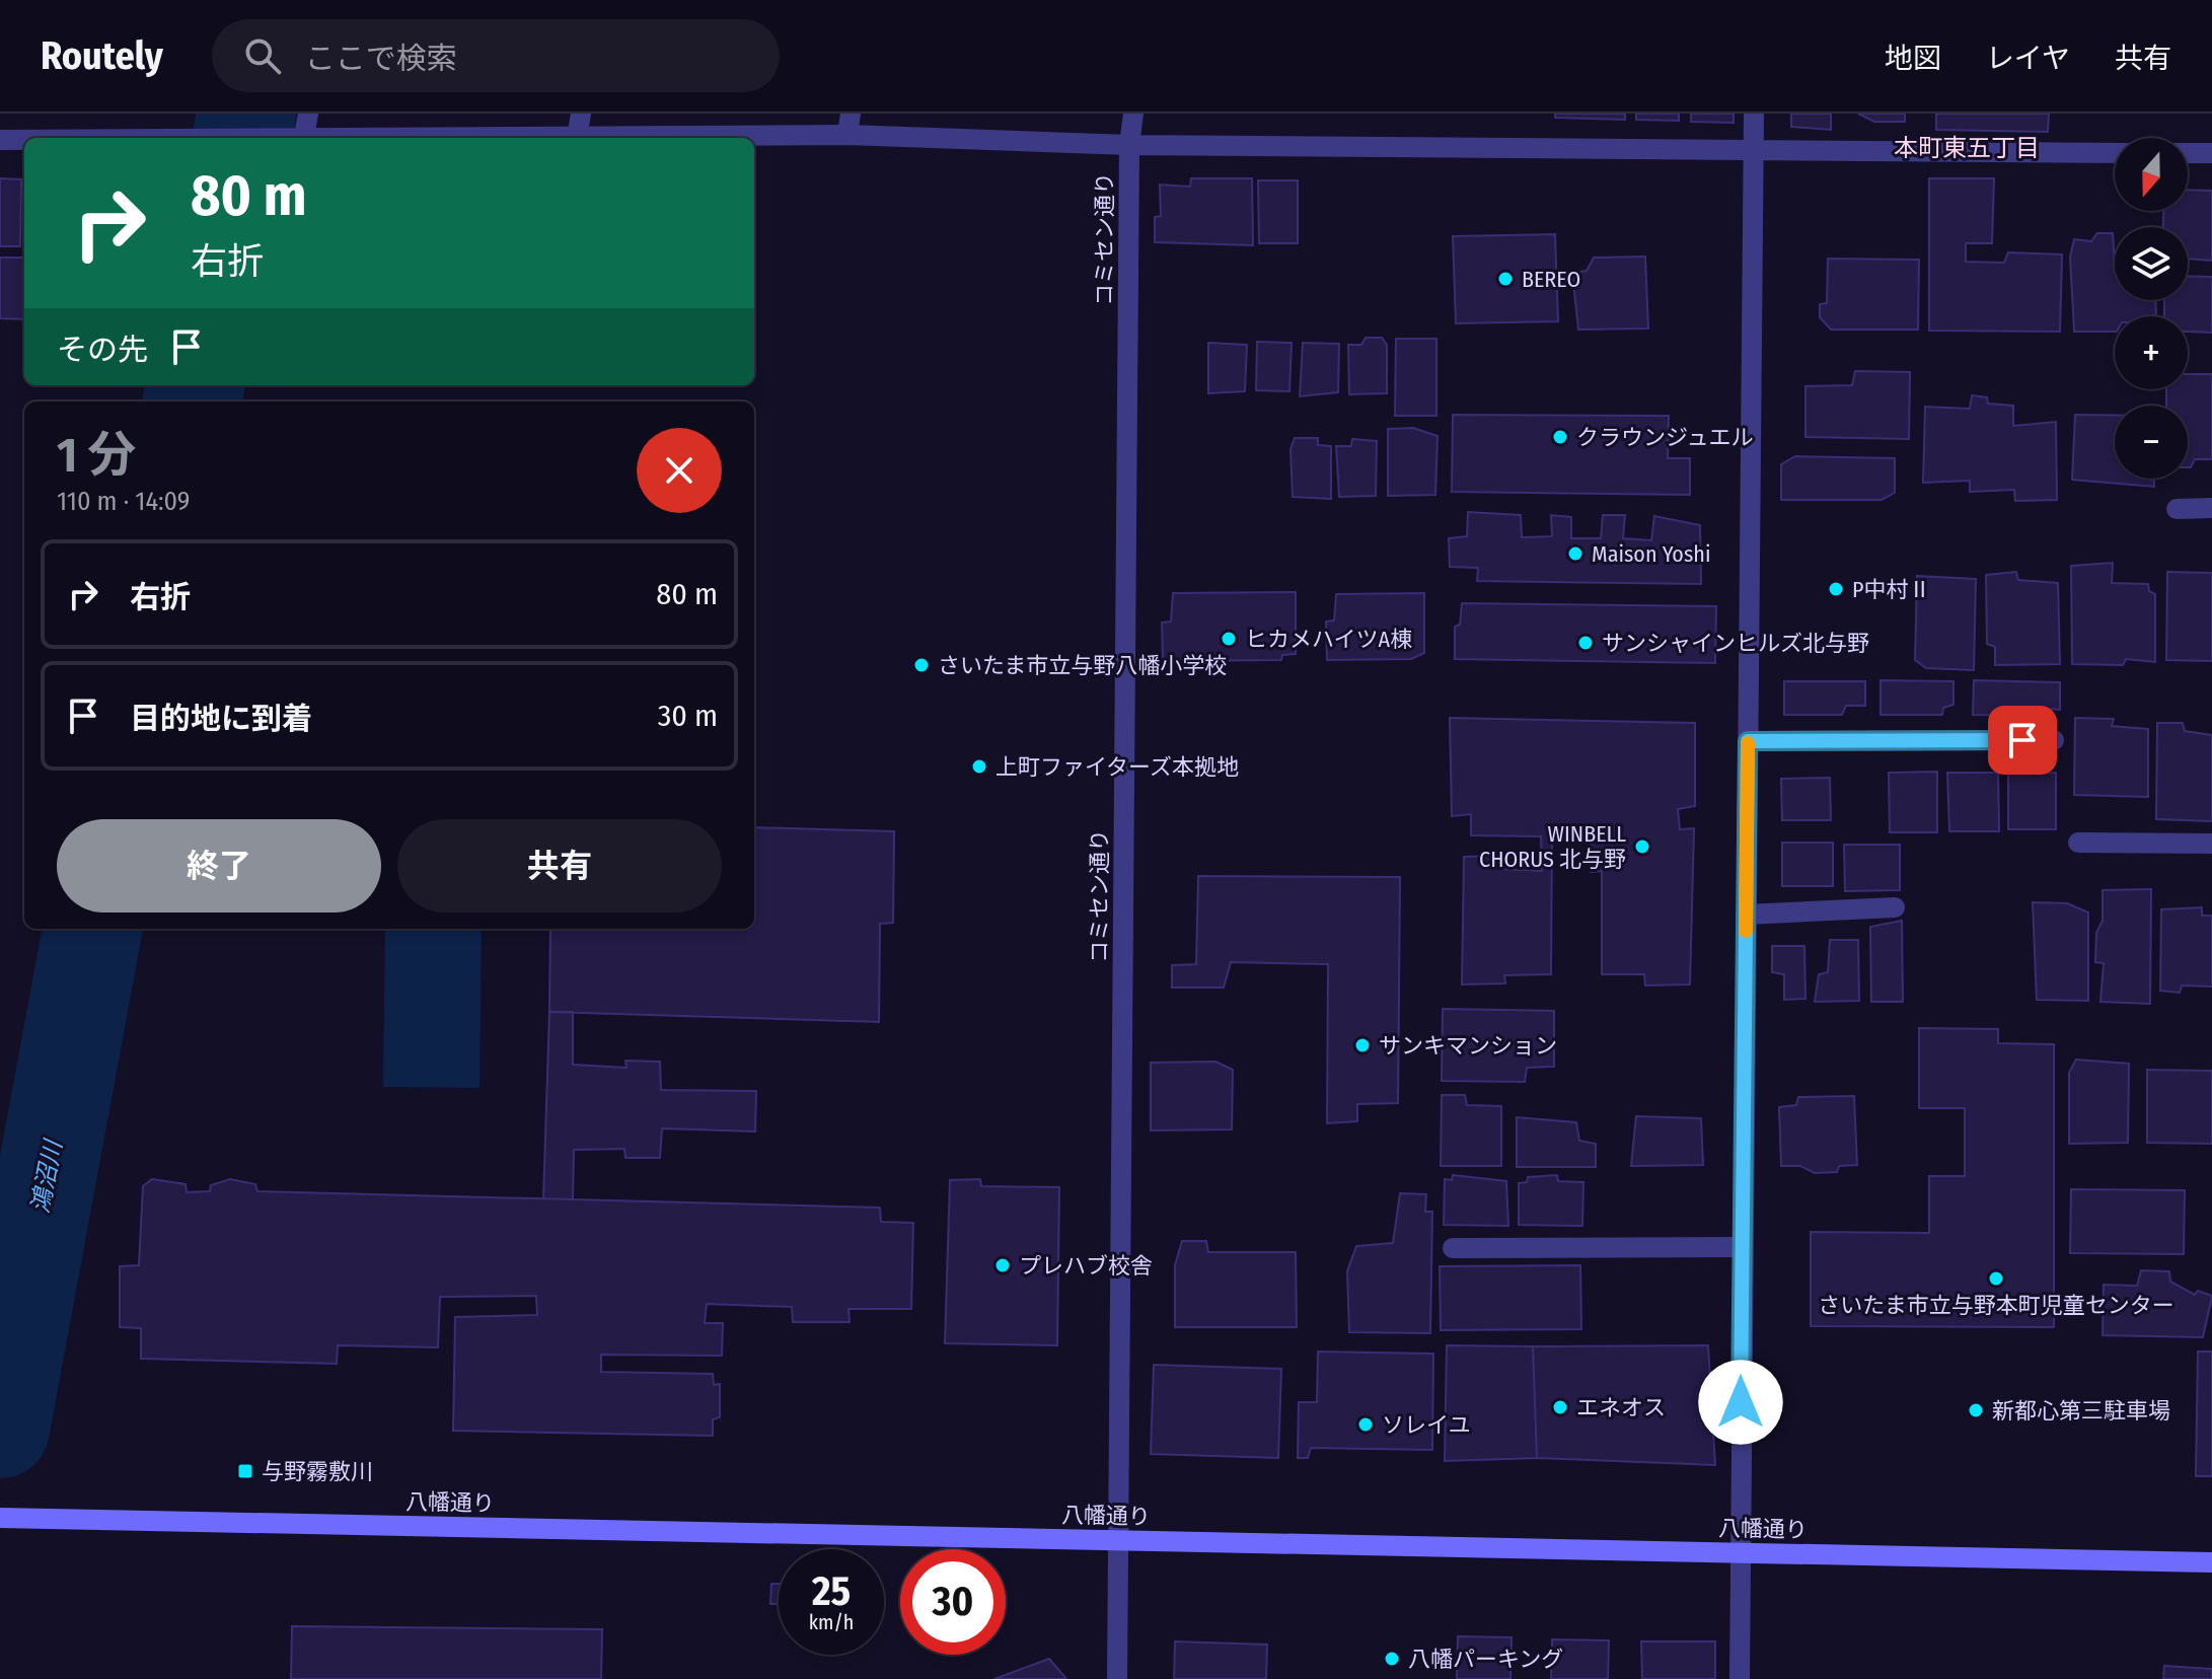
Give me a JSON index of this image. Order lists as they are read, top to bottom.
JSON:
{
  "streets": {
    "main road": ["八幡通り"],
    "street": ["コミセン通り"]
  },
  "crossings": [
    ["コミセン通り", "八幡通り"]
  ],
  "districts": ["本町東五丁目"],
  "water": ["鴻沼川"],
  "places": {
    "other": [
      "BEREO",
      "クラウンジュエル",
      "Maison Yoshi",
      "P中村Ⅱ",
      "ヒカメハイツA棟",
      "サンシャインヒルズ北与野",
      "さいたま市立与野八幡小学校",
      "上町ファイターズ本拠地",
      "WINBELL CHORUS 北与野",
      "サンキマンション",
      "プレハブ校舎",
      "さいたま市立与野本町児童センター",
      "エネオス",
      "新都心第三駐車場",
      "ソレイユ",
      "八幡パーキング"
    ],
    "transit": ["与野霧敷川"]
  },
  "north": "bottom",
  "page": {
    "header": "Routely",
    "search": "ここで検索",
    "nav": ["地図", "レイヤ", "共有"],
    "map_buttons": ["+", "−"],
    "turn": ["80 m", "右折"],
    "then": "その先",
    "heading": ["1 分", "110 m · 14:09"],
    "list": [
      {
        "name": "右折",
        "value": "80 m"
      },
      {
        "name": "目的地に到着",
        "value": "30 m"
      }
    ],
    "buttons": ["終了", "共有"],
    "speed": "25 km/h",
    "limit": "30"
  }
}
